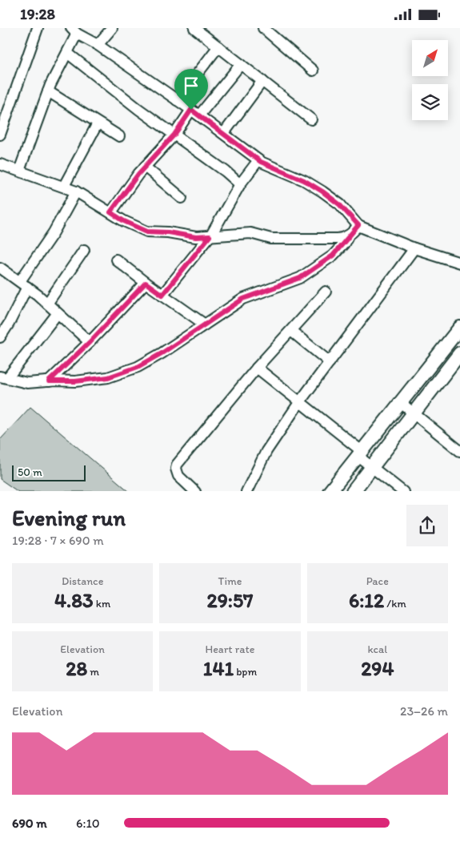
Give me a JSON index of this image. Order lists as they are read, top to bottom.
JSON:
{
  "scale_bar": "50 m",
  "north": "top right",
  "page": {
    "status": "19:28",
    "scale": "50 m",
    "heading": ["Evening run", "19:28 · 7 × 690 m"],
    "stats": [
      ["Distance", "4.83 km"],
      ["Time", "29:57"],
      ["Pace", "6:12 /km"],
      ["Elevation", "28 m"],
      ["Heart rate", "141 bpm"],
      ["kcal", "294"]
    ],
    "chart": ["Elevation", "23–26 m"],
    "list": [
      {
        "name": "690 m",
        "note": "6:10"
      }
    ]
  }
}
